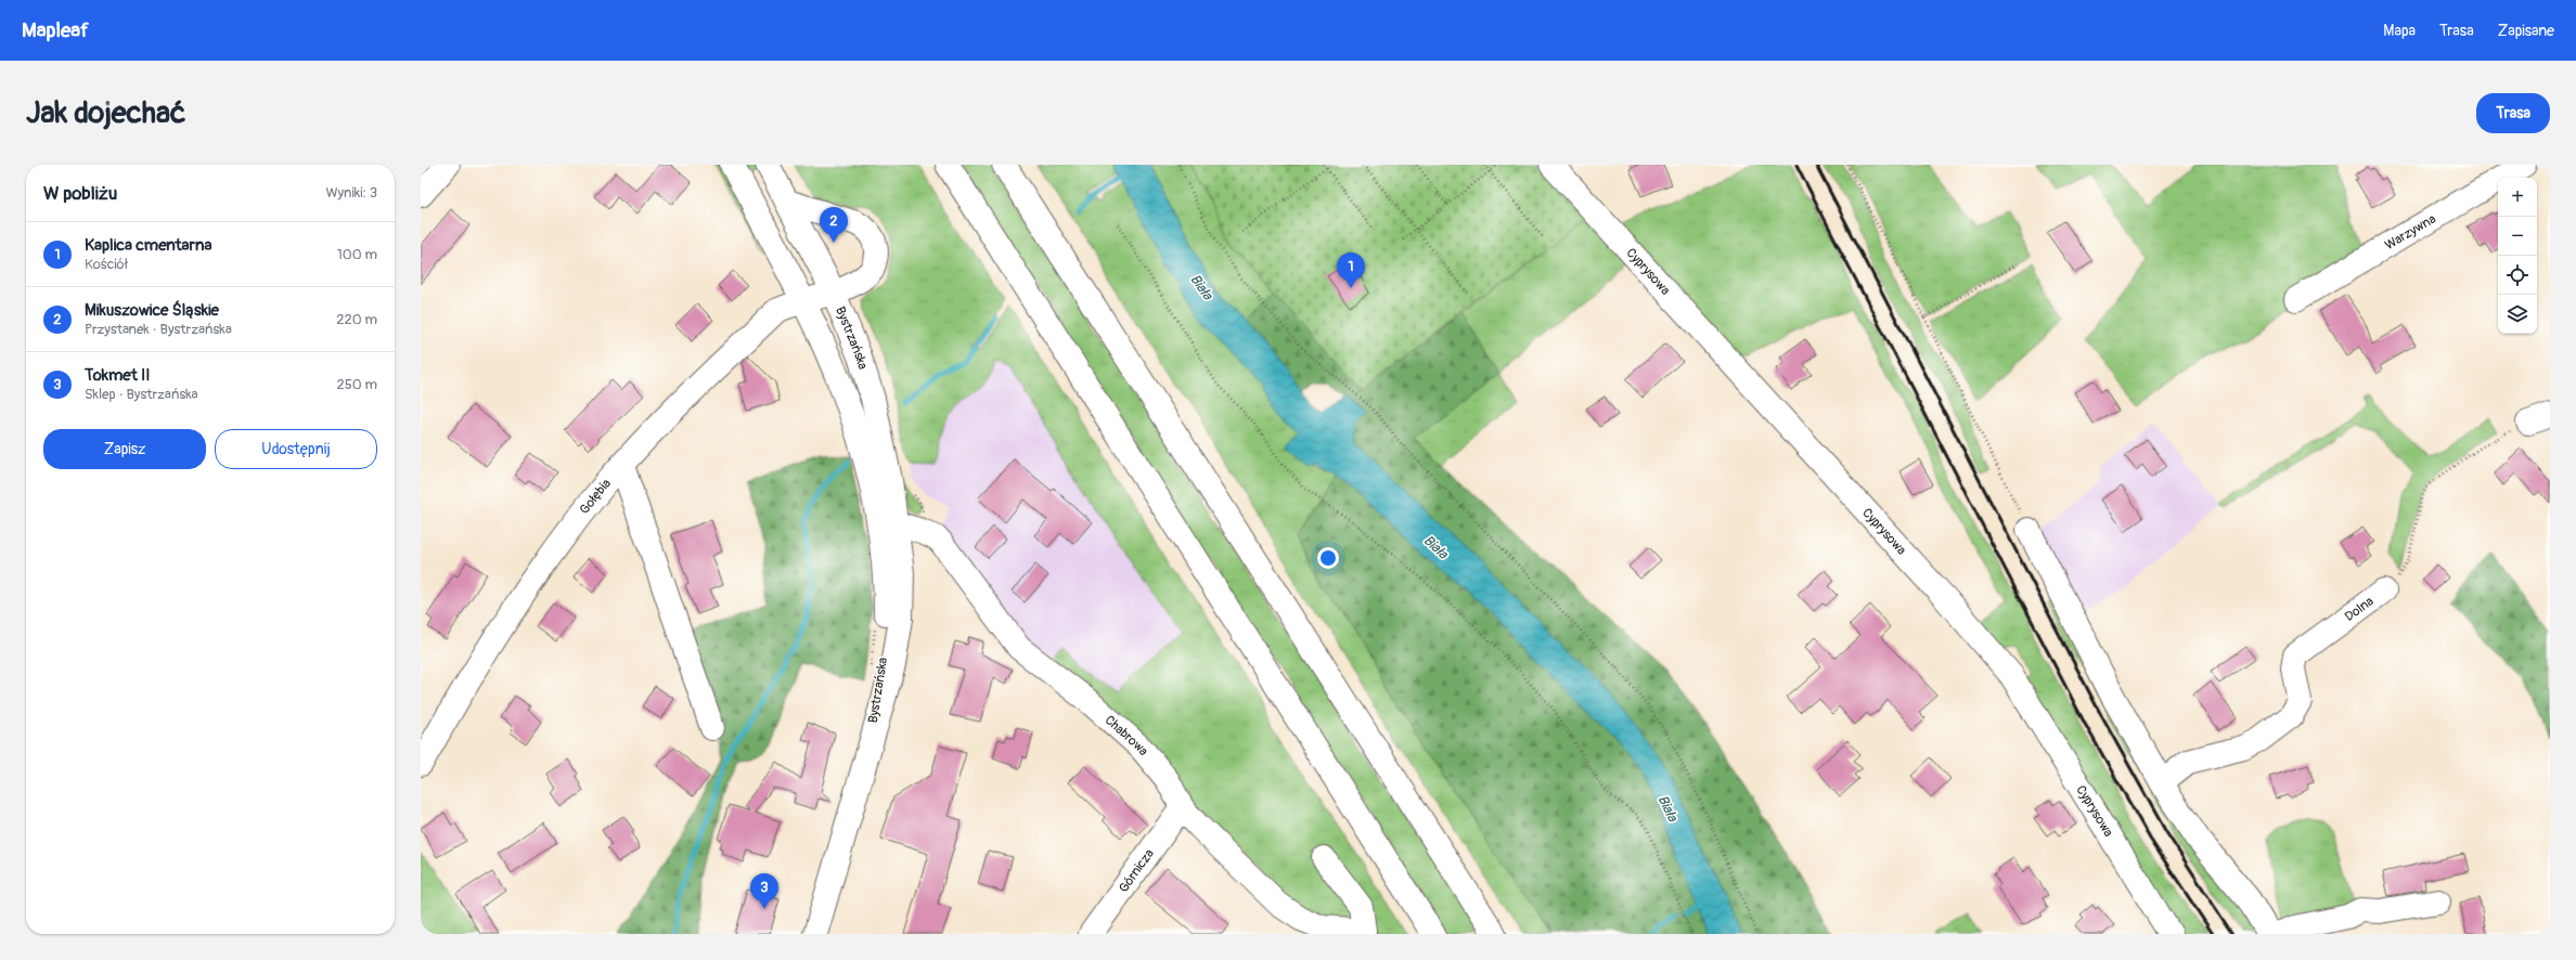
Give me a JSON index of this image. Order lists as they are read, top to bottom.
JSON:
{
  "streets": {
    "main road": [
      "Warzywna",
      "Cyprysowa",
      "Bystrzańska",
      "Gołębia",
      "Dolna",
      "Chabrowa",
      "Górnicza"
    ]
  },
  "crossings": [
    ["Bystrzańska", "Gołębia"],
    ["Bystrzańska", "Chabrowa"],
    ["Chabrowa", "Górnicza"]
  ],
  "water": ["Biała"],
  "page": {
    "header": "Mapleaf",
    "nav": ["Mapa", "Trasa", "Zapisane"],
    "buttons": [
      "Trasa",
      ["Zapisz", "Udostępnij"]
    ],
    "title": "Jak dojechać",
    "heading": ["W pobliżu", "Wyniki: 3"],
    "map_buttons": ["+", "−"],
    "pins": ["2", "1", "3"],
    "list": [
      {
        "mark": "1",
        "name": "Kaplica cmentarna",
        "note": "Kościół",
        "value": "100 m"
      },
      {
        "mark": "2",
        "name": "Mikuszowice Śląskie",
        "note": "Przystanek · Bystrzańska",
        "value": "220 m"
      },
      {
        "mark": "3",
        "name": "Tokmet II",
        "note": "Sklep · Bystrzańska",
        "value": "250 m"
      }
    ]
  }
}
